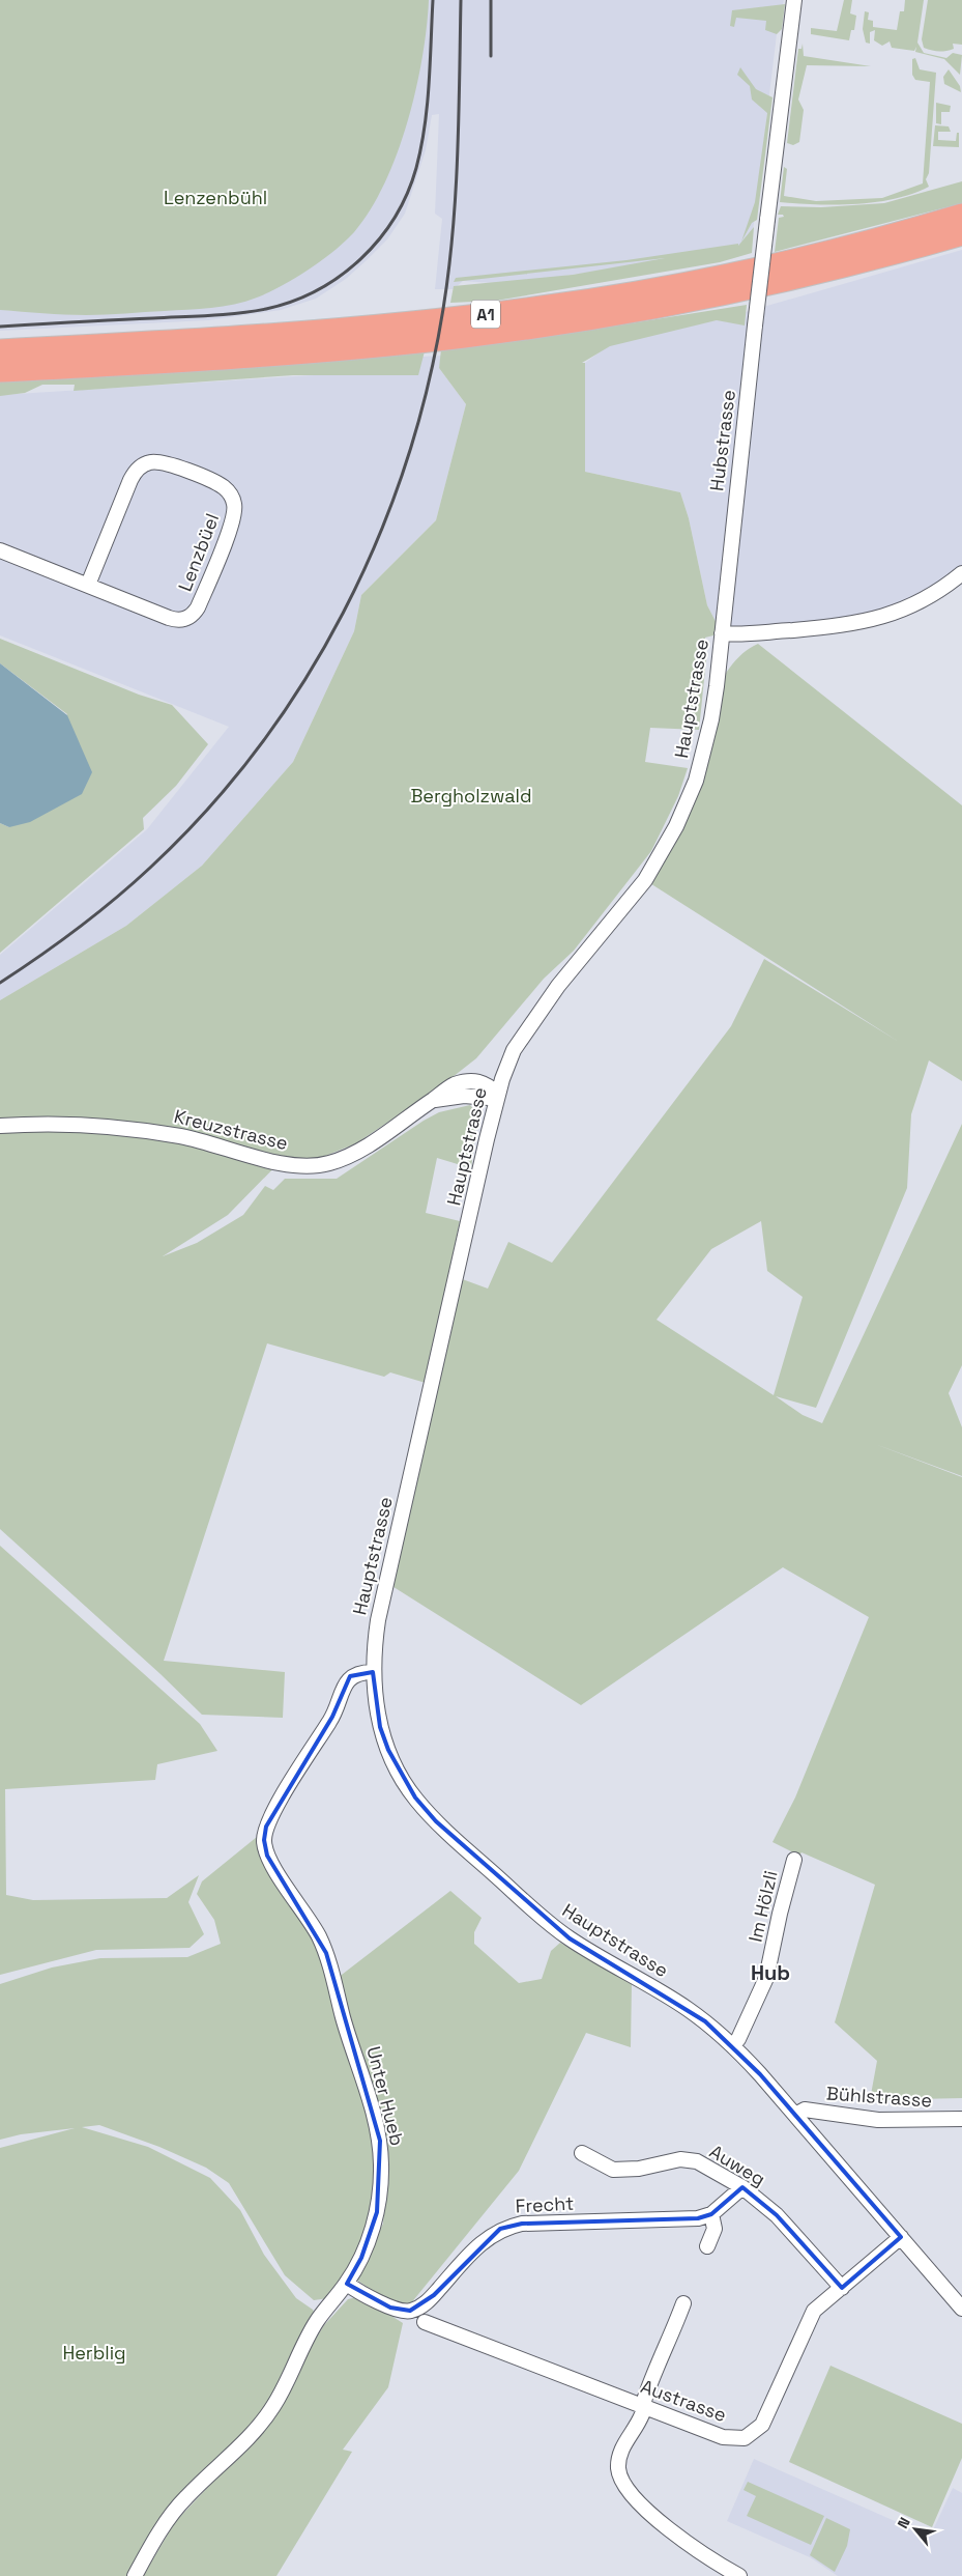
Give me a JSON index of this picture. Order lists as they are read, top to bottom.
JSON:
{
  "streets": {
    "highway": ["A1"],
    "street": [
      "Hubstrasse",
      "Lenzbüel",
      "Hauptstrasse",
      "Kreuzstrasse",
      "Im Hölzli",
      "Unter Hueb",
      "Bühlstrasse",
      "Auweg",
      "Frecht",
      "Austrasse"
    ]
  },
  "crossings": [
    ["Hubstrasse", "Hauptstrasse"],
    ["Hauptstrasse", "Kreuzstrasse"],
    ["Hauptstrasse", "Im Hölzli"],
    ["Hauptstrasse", "Unter Hueb"],
    ["Hauptstrasse", "Bühlstrasse"],
    ["Hauptstrasse", "Austrasse"],
    ["Unter Hueb", "Frecht"],
    ["Auweg", "Austrasse"]
  ],
  "districts": ["Hub"],
  "parks": ["Lenzenbühl", "Bergholzwald", "Herblig"],
  "north": "top left"
}
